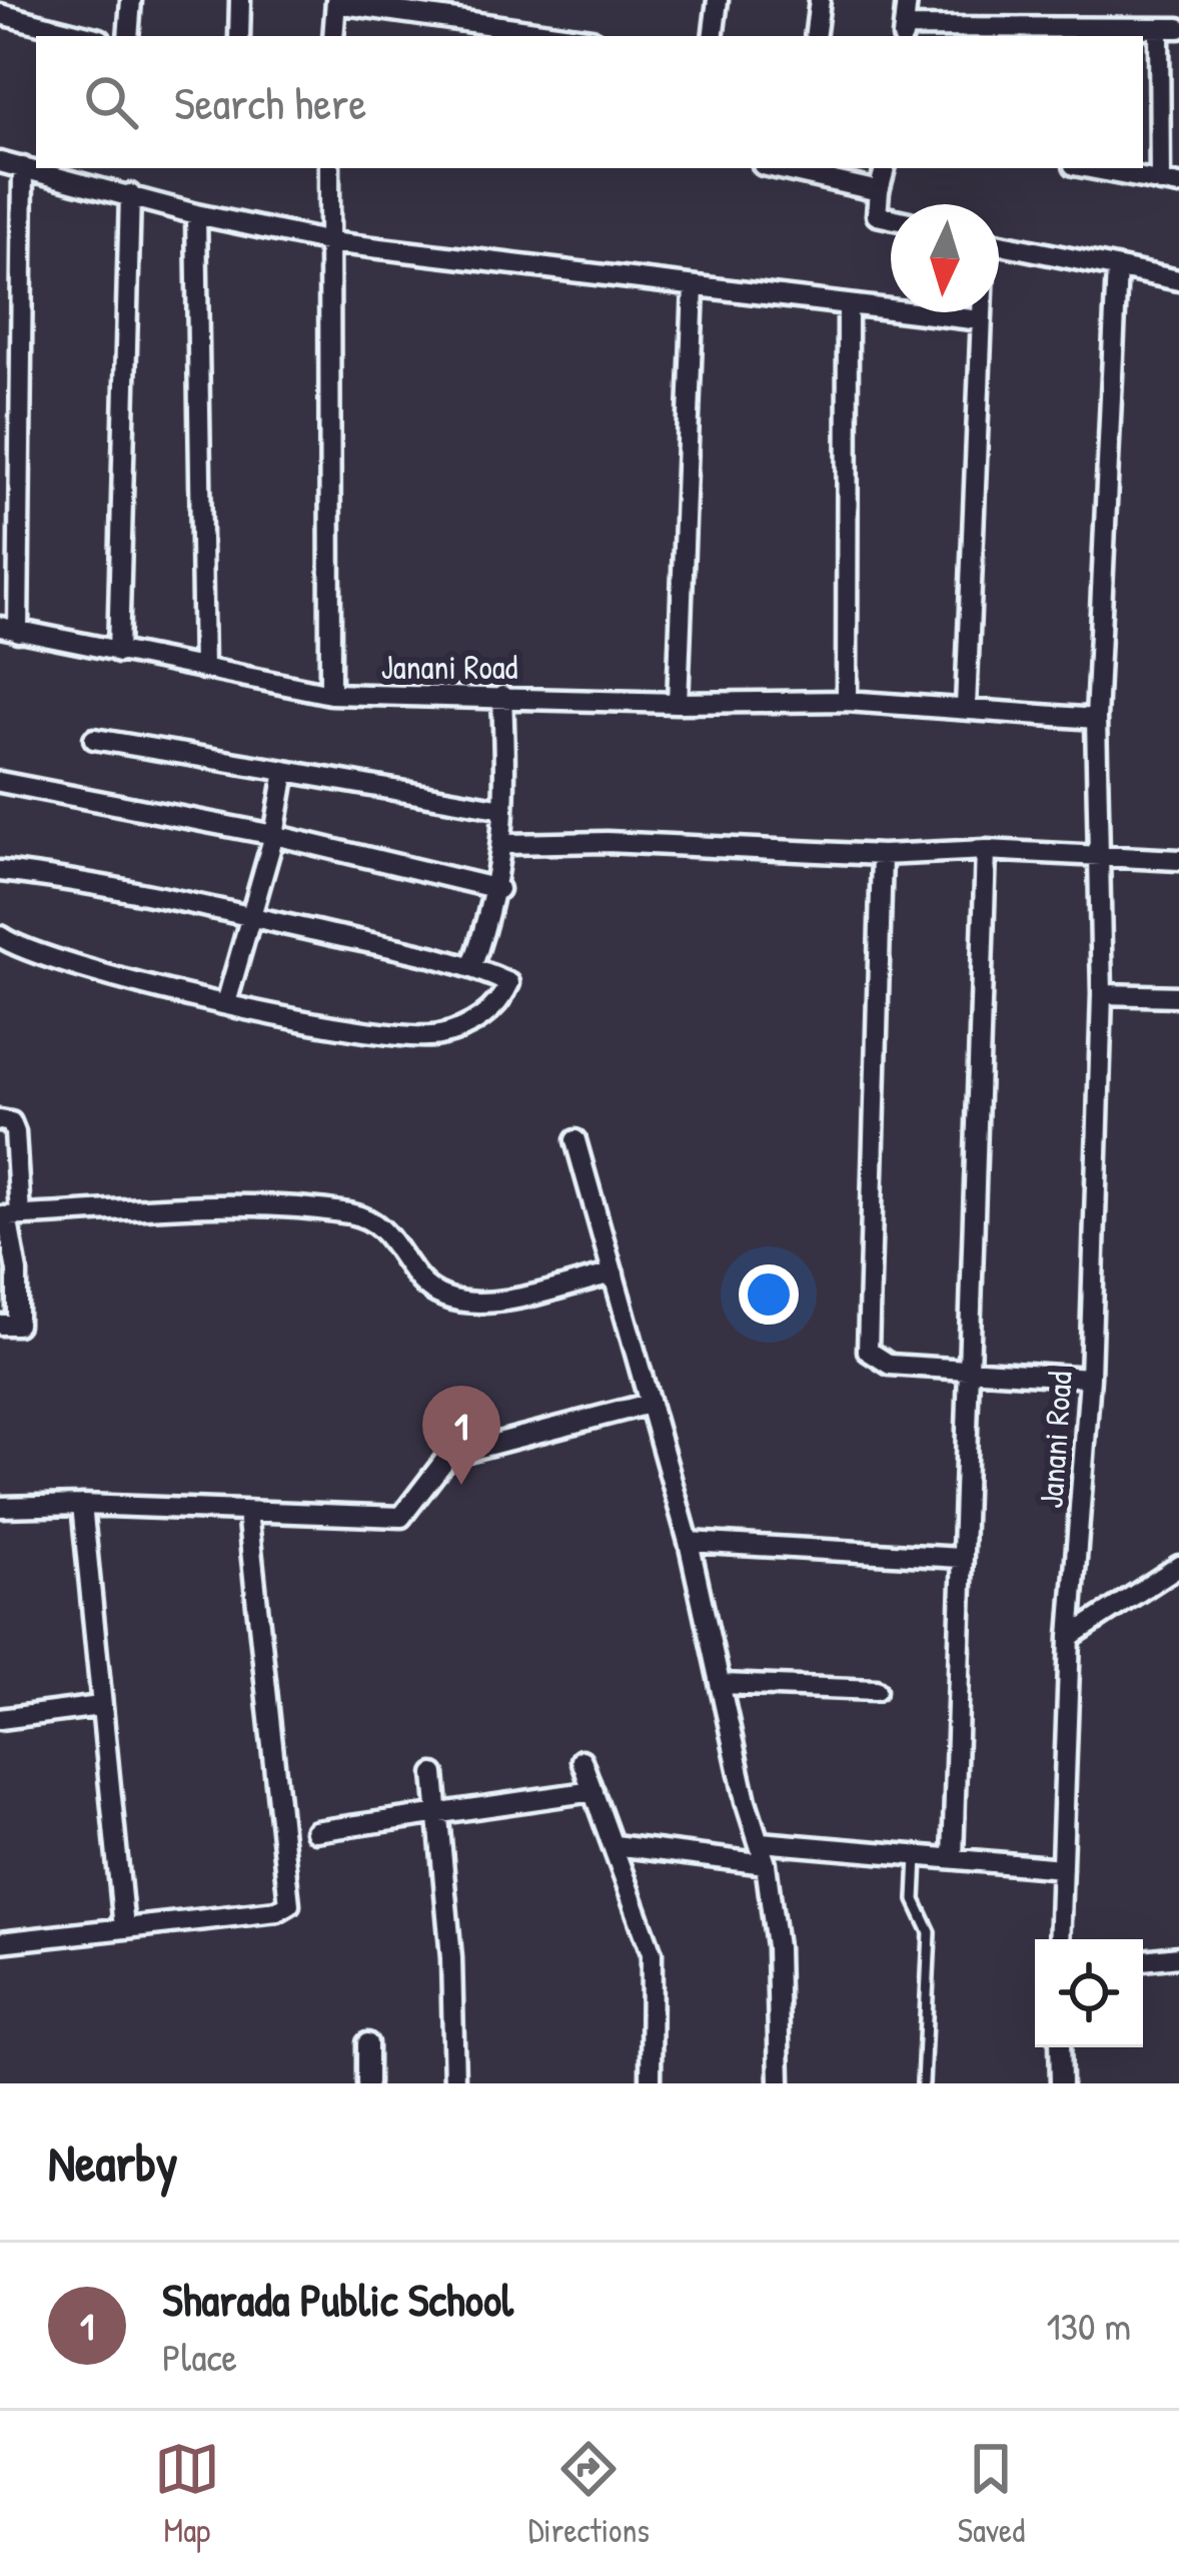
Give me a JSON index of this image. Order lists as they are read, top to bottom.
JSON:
{
  "streets": {
    "street": ["Janani Road"]
  },
  "north": "bottom",
  "page": {
    "search": "Search here",
    "pins": "1",
    "heading": "Nearby",
    "list": [
      {
        "mark": "1",
        "name": "Sharada Public School",
        "note": "Place",
        "value": "130 m"
      }
    ],
    "nav": ["Map", "Directions", "Saved"]
  }
}
